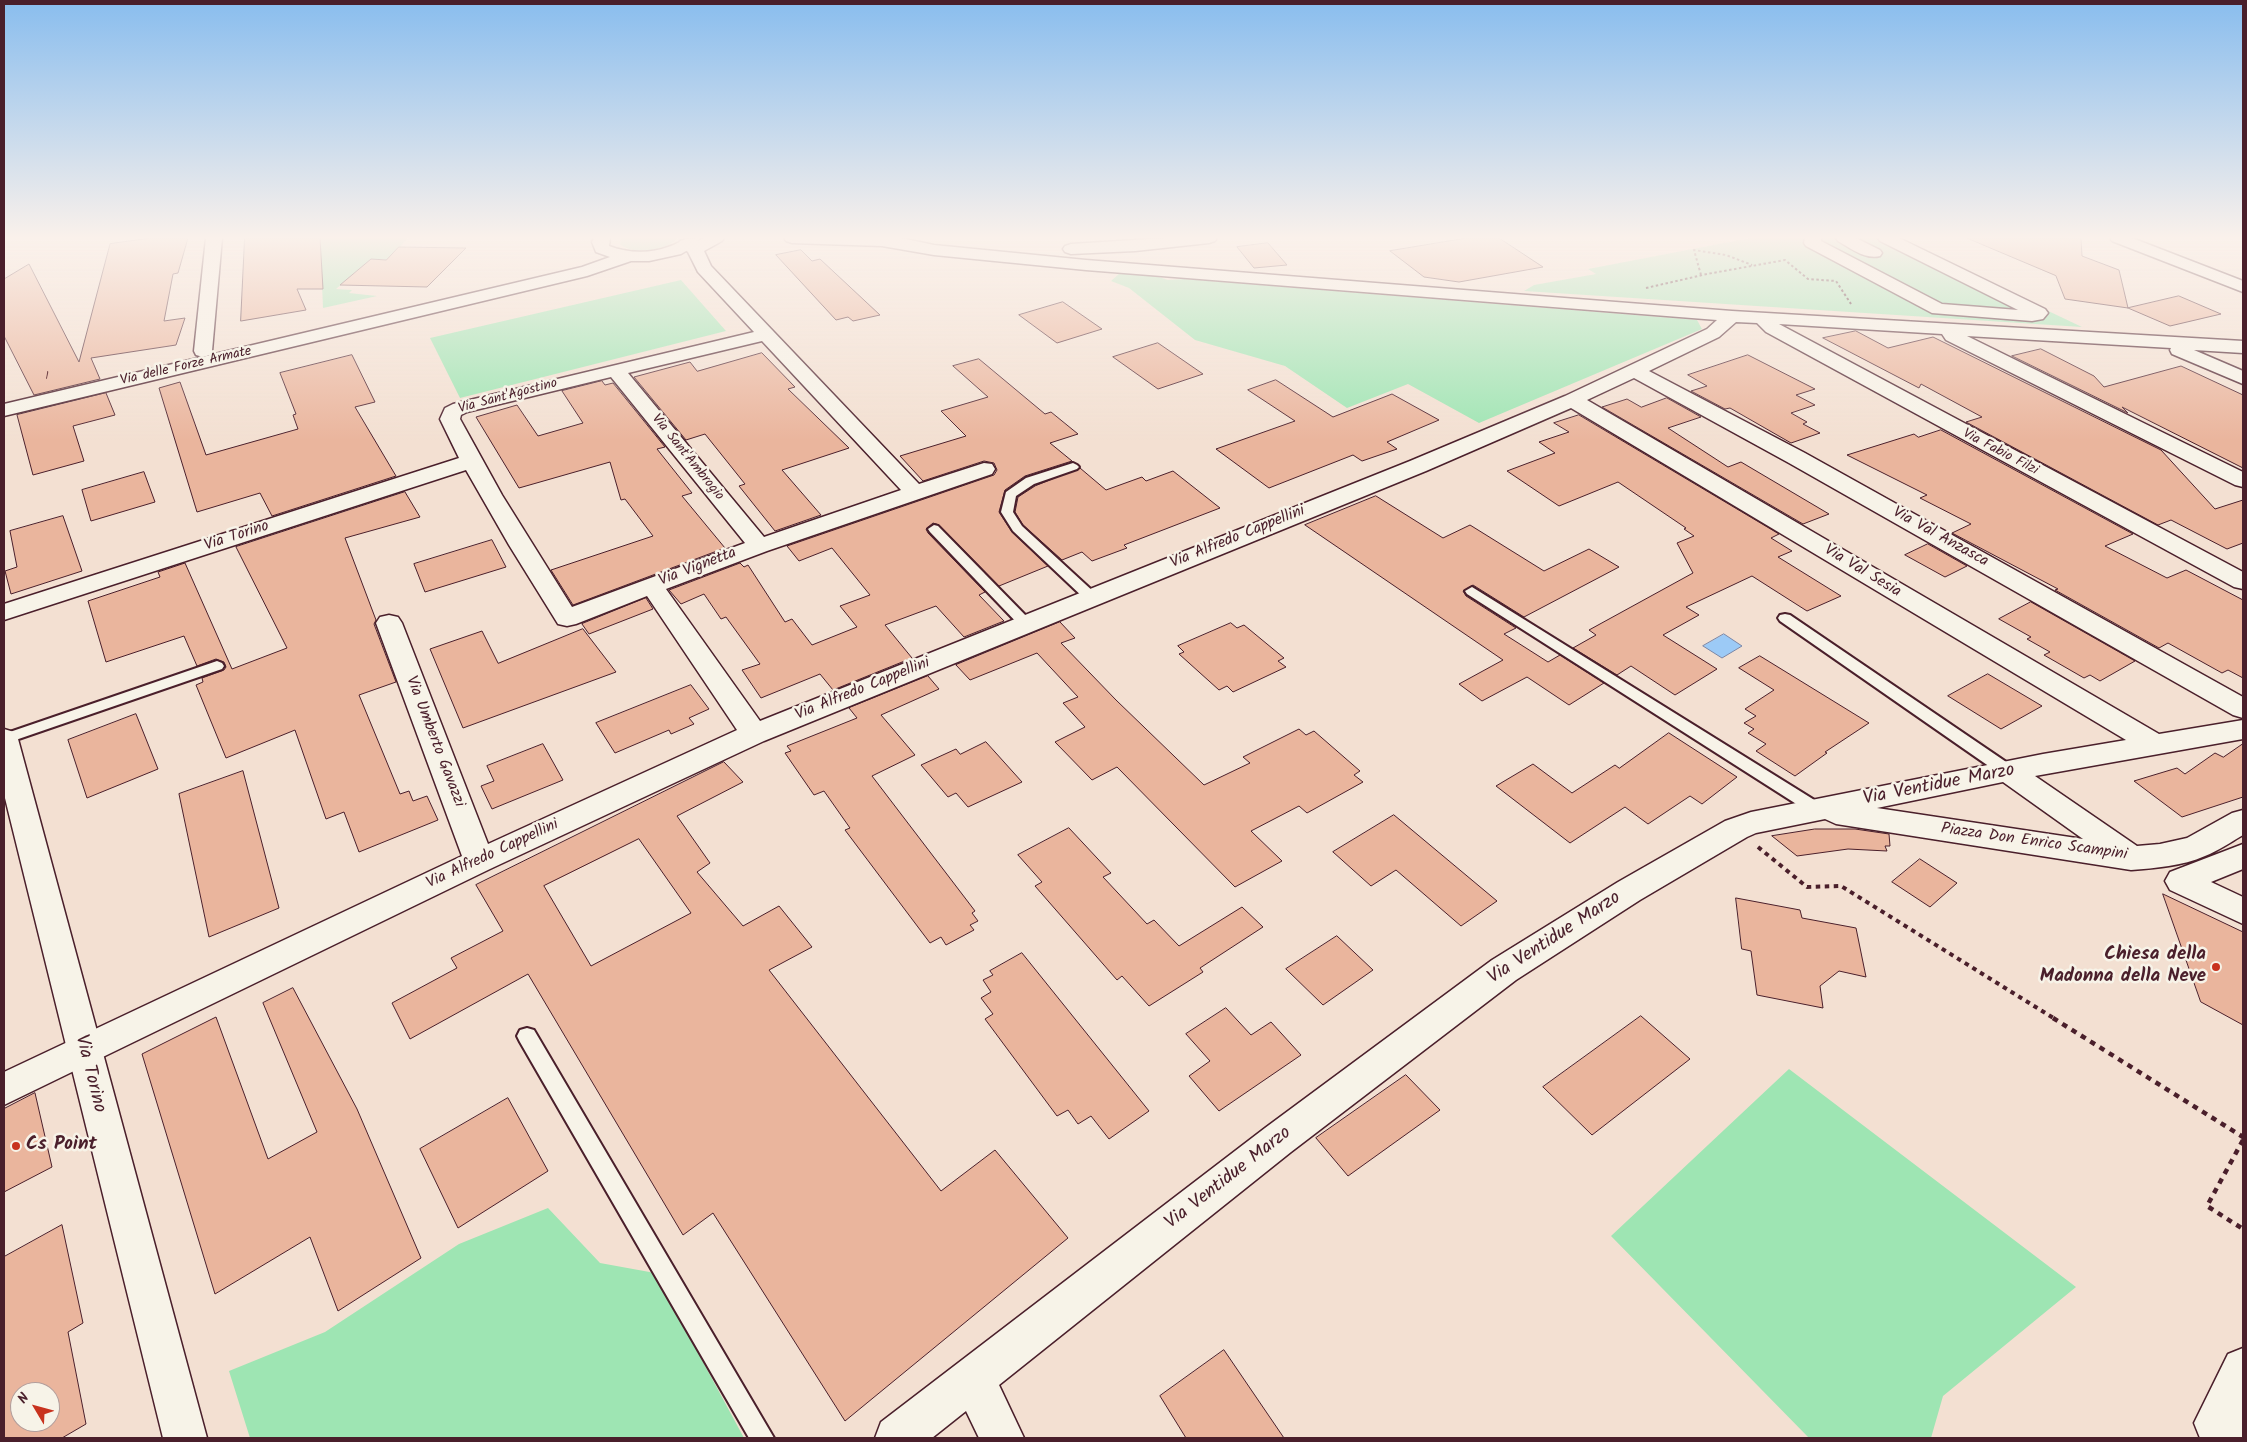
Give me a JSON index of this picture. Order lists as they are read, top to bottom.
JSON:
{
  "streets": {
    "street": [
      "Via delle Forze Armate",
      "Via Sant'Agostino",
      "Via Fabio Filzi",
      "Via Sant'Ambrogio",
      "Via Torino",
      "Via Alfredo Cappellini",
      "Via Val Anzasca",
      "Via Vignetta",
      "Via Val Sesia",
      "Via Umberto Gavazzi",
      "Via Ventidue Marzo",
      "Piazza Don Enrico Scampini"
    ]
  },
  "crossings": [
    ["Via Sant'Agostino", "Via Sant'Ambrogio"],
    ["Via Sant'Agostino", "Via Torino"],
    ["Via Sant'Agostino", "Via Vignetta"],
    ["Via Sant'Ambrogio", "Via Vignetta"],
    ["Via Torino", "Via Alfredo Cappellini"],
    ["Via Alfredo Cappellini", "Via Val Anzasca"],
    ["Via Alfredo Cappellini", "Via Vignetta"],
    ["Via Alfredo Cappellini", "Via Val Sesia"],
    ["Via Alfredo Cappellini", "Via Umberto Gavazzi"],
    ["Via Val Sesia", "Via Ventidue Marzo"],
    ["Via Ventidue Marzo", "Piazza Don Enrico Scampini"]
  ],
  "places": ["Chiesa della Madonna della Neve", "Cs Point"],
  "house_numbers": ["1"],
  "north": "top left"
}
